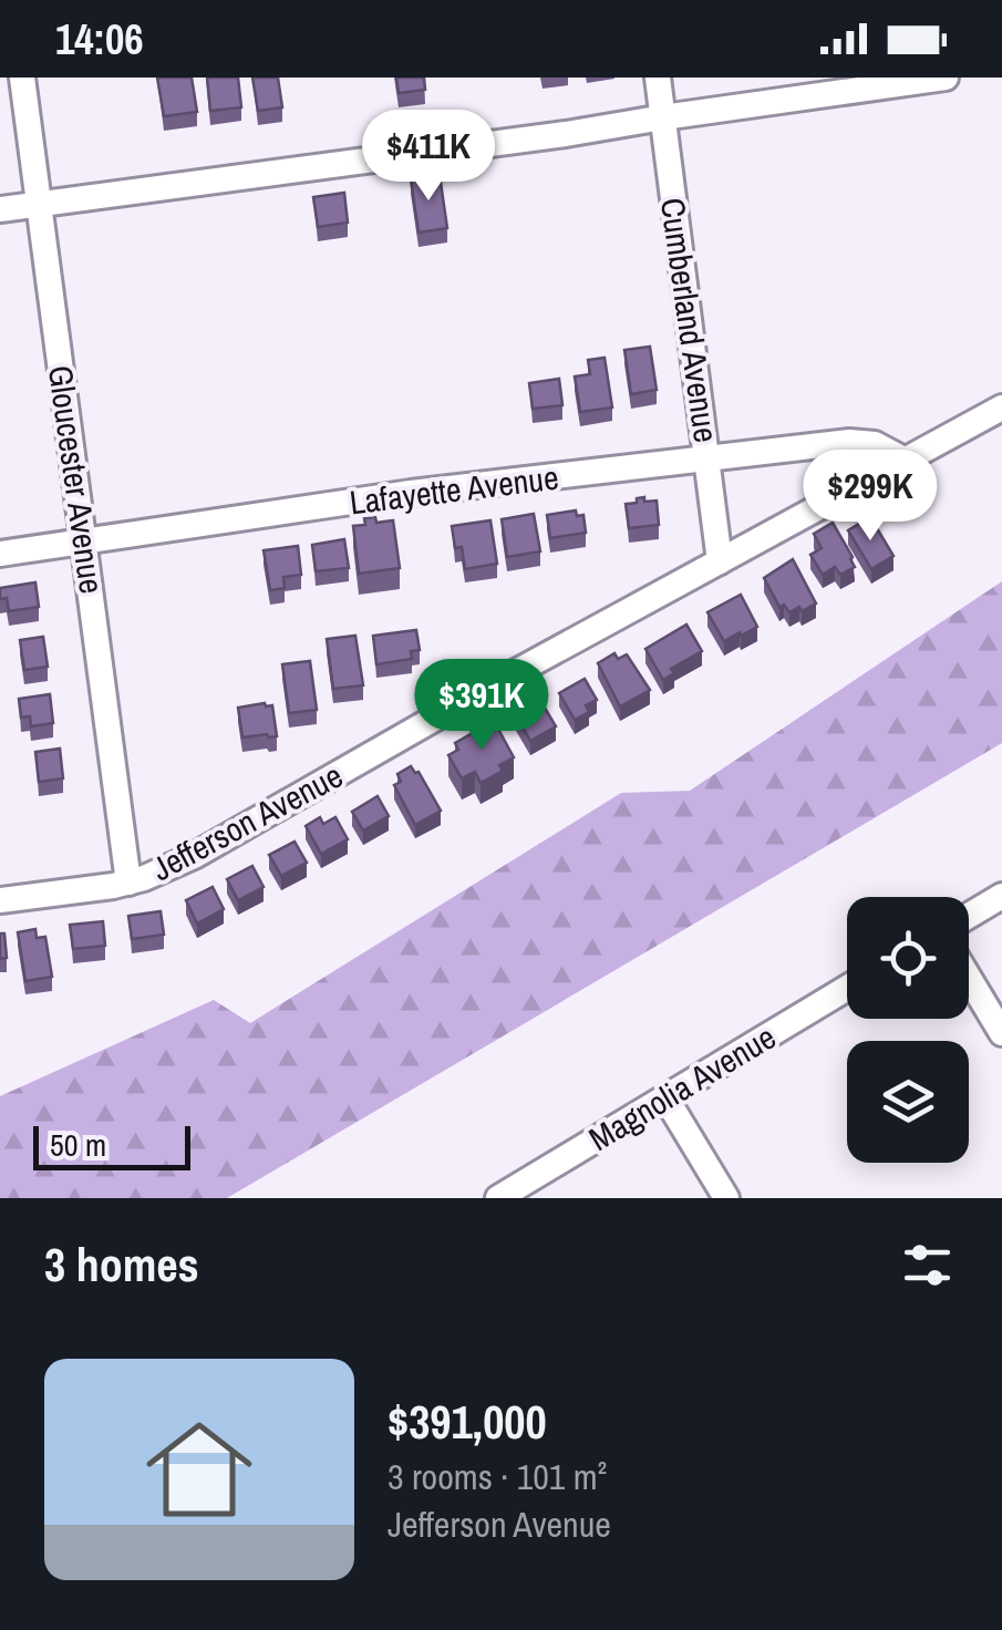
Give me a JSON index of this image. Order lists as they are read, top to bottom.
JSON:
{
  "streets": {
    "street": [
      "Cumberland Avenue",
      "Gloucester Avenue",
      "Lafayette Avenue",
      "Jefferson Avenue",
      "Magnolia Avenue"
    ]
  },
  "crossings": [
    ["Cumberland Avenue", "Lafayette Avenue"],
    ["Cumberland Avenue", "Jefferson Avenue"],
    ["Gloucester Avenue", "Lafayette Avenue"],
    ["Gloucester Avenue", "Jefferson Avenue"],
    ["Lafayette Avenue", "Jefferson Avenue"]
  ],
  "scale_bar": "50 m",
  "page": {
    "status": "14:06",
    "price": ["$411K", "$299K", "$391K"],
    "scale": "50 m",
    "heading": "3 homes",
    "list": [
      {
        "name": "$391,000",
        "note": "3 rooms · 101 m² · Jefferson Avenue"
      }
    ]
  }
}
